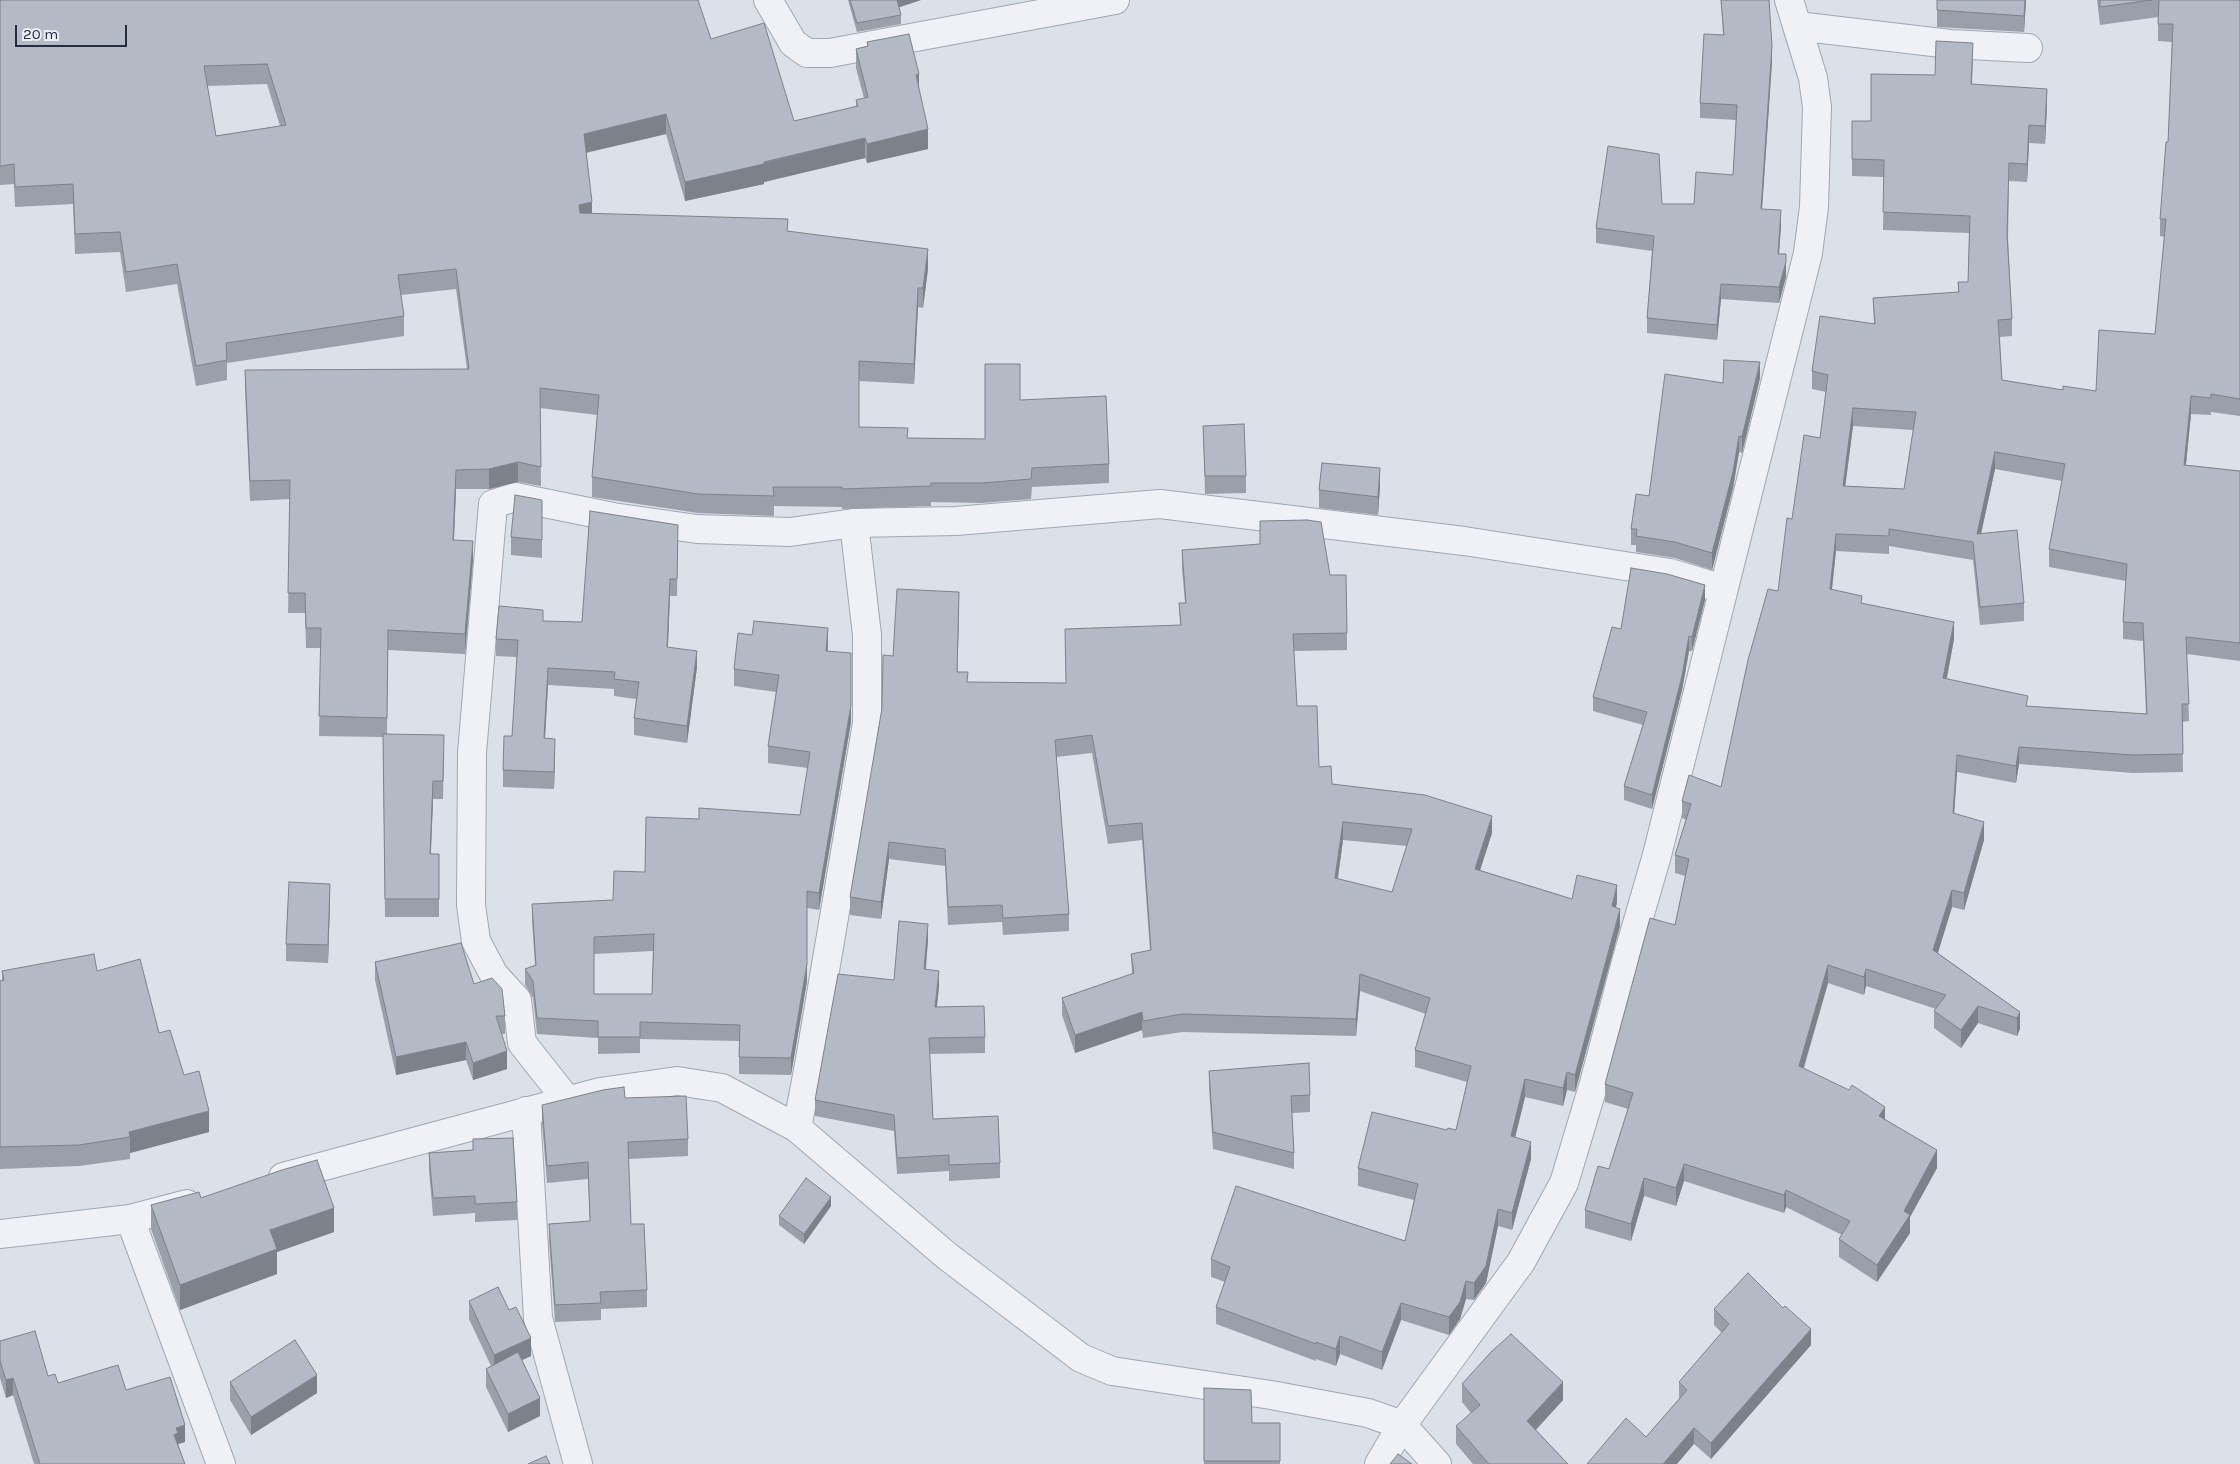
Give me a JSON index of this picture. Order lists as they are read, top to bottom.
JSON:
{
  "scale_bar": "20 m"
}
